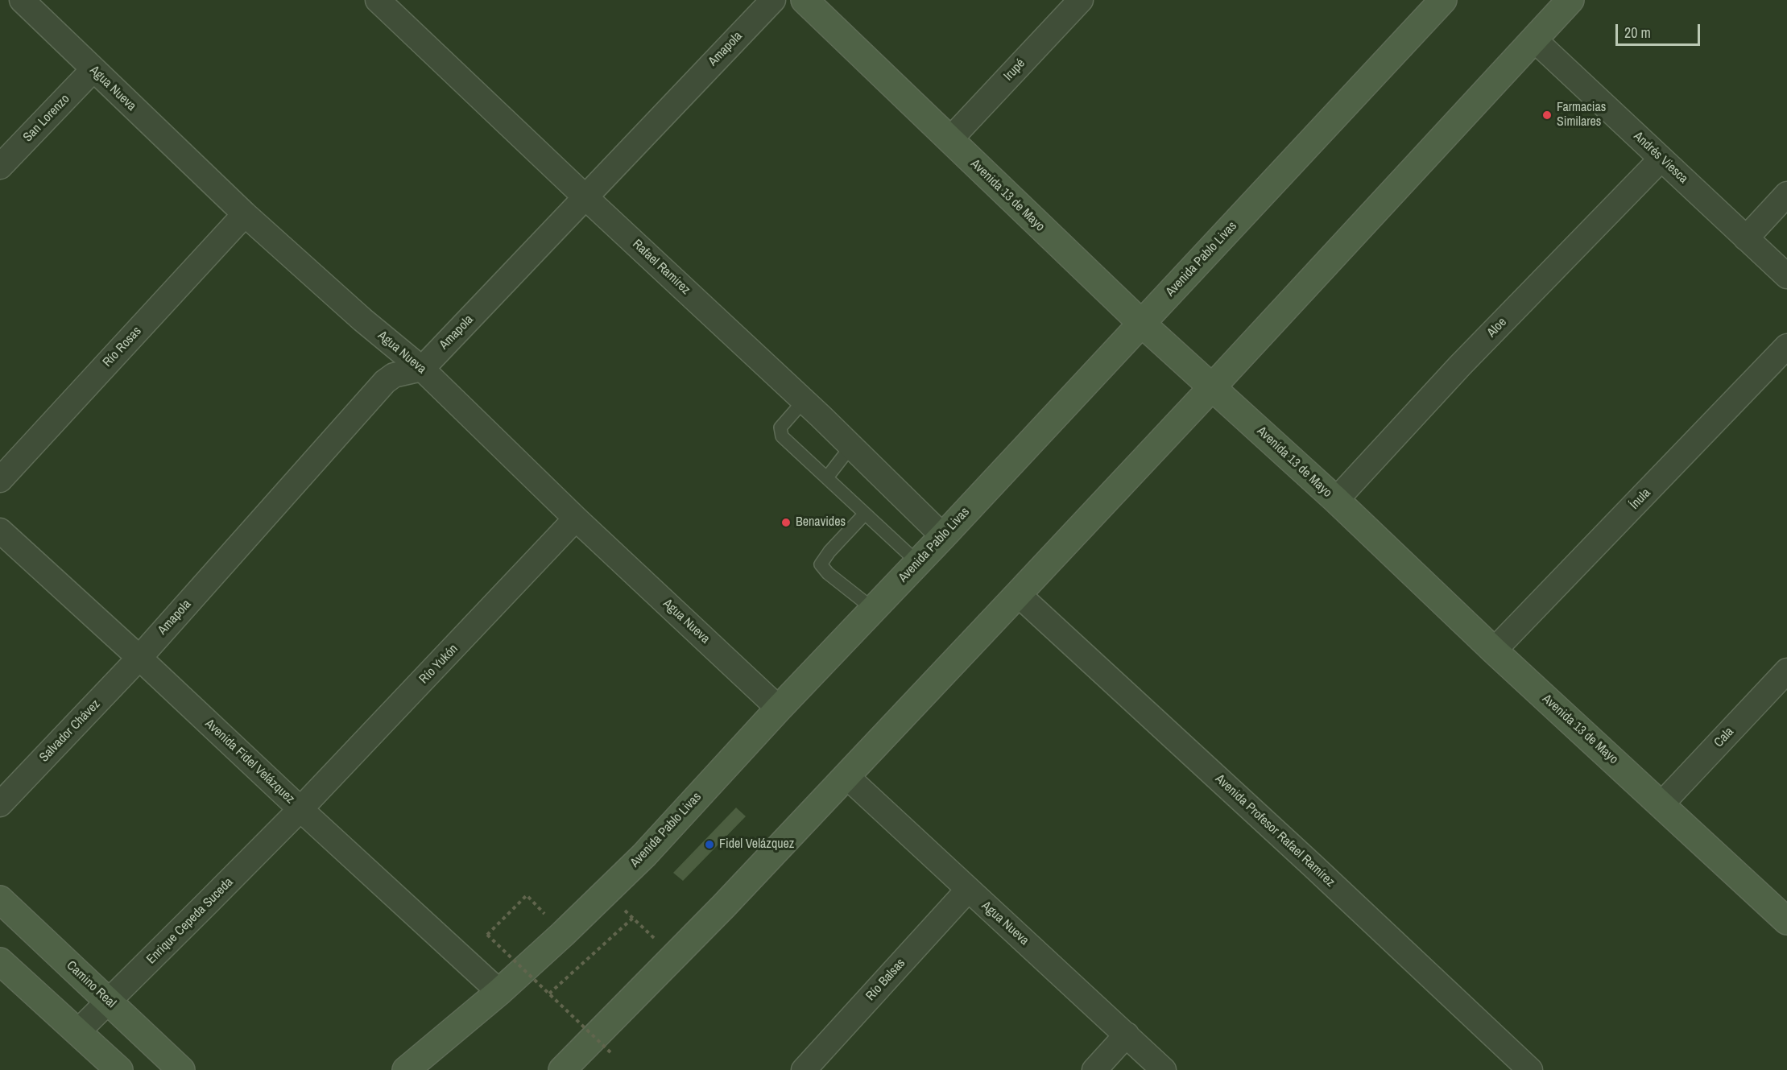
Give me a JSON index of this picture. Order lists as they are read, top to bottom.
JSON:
{
  "streets": {
    "main road": ["Avenida 13 de Mayo", "Avenida Pablo Livas", "Camino Real"],
    "street": [
      "Amapola",
      "Irupé",
      "Agua Nueva",
      "San Lorenzo",
      "Andrés Viesca",
      "Rafael Ramirez",
      "Aloe",
      "Río Rosas",
      "Ínula",
      "Río Yukón",
      "Salvador Chávez",
      "Cala",
      "Avenida Fidel Velázquez",
      "Avenida Profesor Rafael Ramírez",
      "Enrique Cepeda Suceda",
      "Río Balsas"
    ]
  },
  "crossings": [
    ["Amapola", "Agua Nueva"],
    ["Amapola", "Rafael Ramirez"],
    ["Amapola", "Salvador Chávez"],
    ["Amapola", "Avenida Fidel Velázquez"],
    ["Irupé", "Avenida 13 de Mayo"],
    ["Agua Nueva", "San Lorenzo"],
    ["Agua Nueva", "Avenida Pablo Livas"],
    ["Agua Nueva", "Río Rosas"],
    ["Agua Nueva", "Río Yukón"],
    ["Agua Nueva", "Río Balsas"],
    ["Andrés Viesca", "Aloe"],
    ["Avenida 13 de Mayo", "Avenida Pablo Livas"],
    ["Avenida 13 de Mayo", "Aloe"],
    ["Avenida 13 de Mayo", "Ínula"],
    ["Avenida 13 de Mayo", "Cala"],
    ["Avenida Pablo Livas", "Rafael Ramirez"],
    ["Avenida Pablo Livas", "Avenida Fidel Velázquez"],
    ["Río Yukón", "Avenida Fidel Velázquez"],
    ["Río Yukón", "Enrique Cepeda Suceda"],
    ["Salvador Chávez", "Avenida Fidel Velázquez"],
    ["Avenida Fidel Velázquez", "Enrique Cepeda Suceda"],
    ["Enrique Cepeda Suceda", "Camino Real"]
  ],
  "places": ["Farmacias Similares", "Benavides", "Fidel Velázquez"],
  "scale_bar": "20 m"
}
